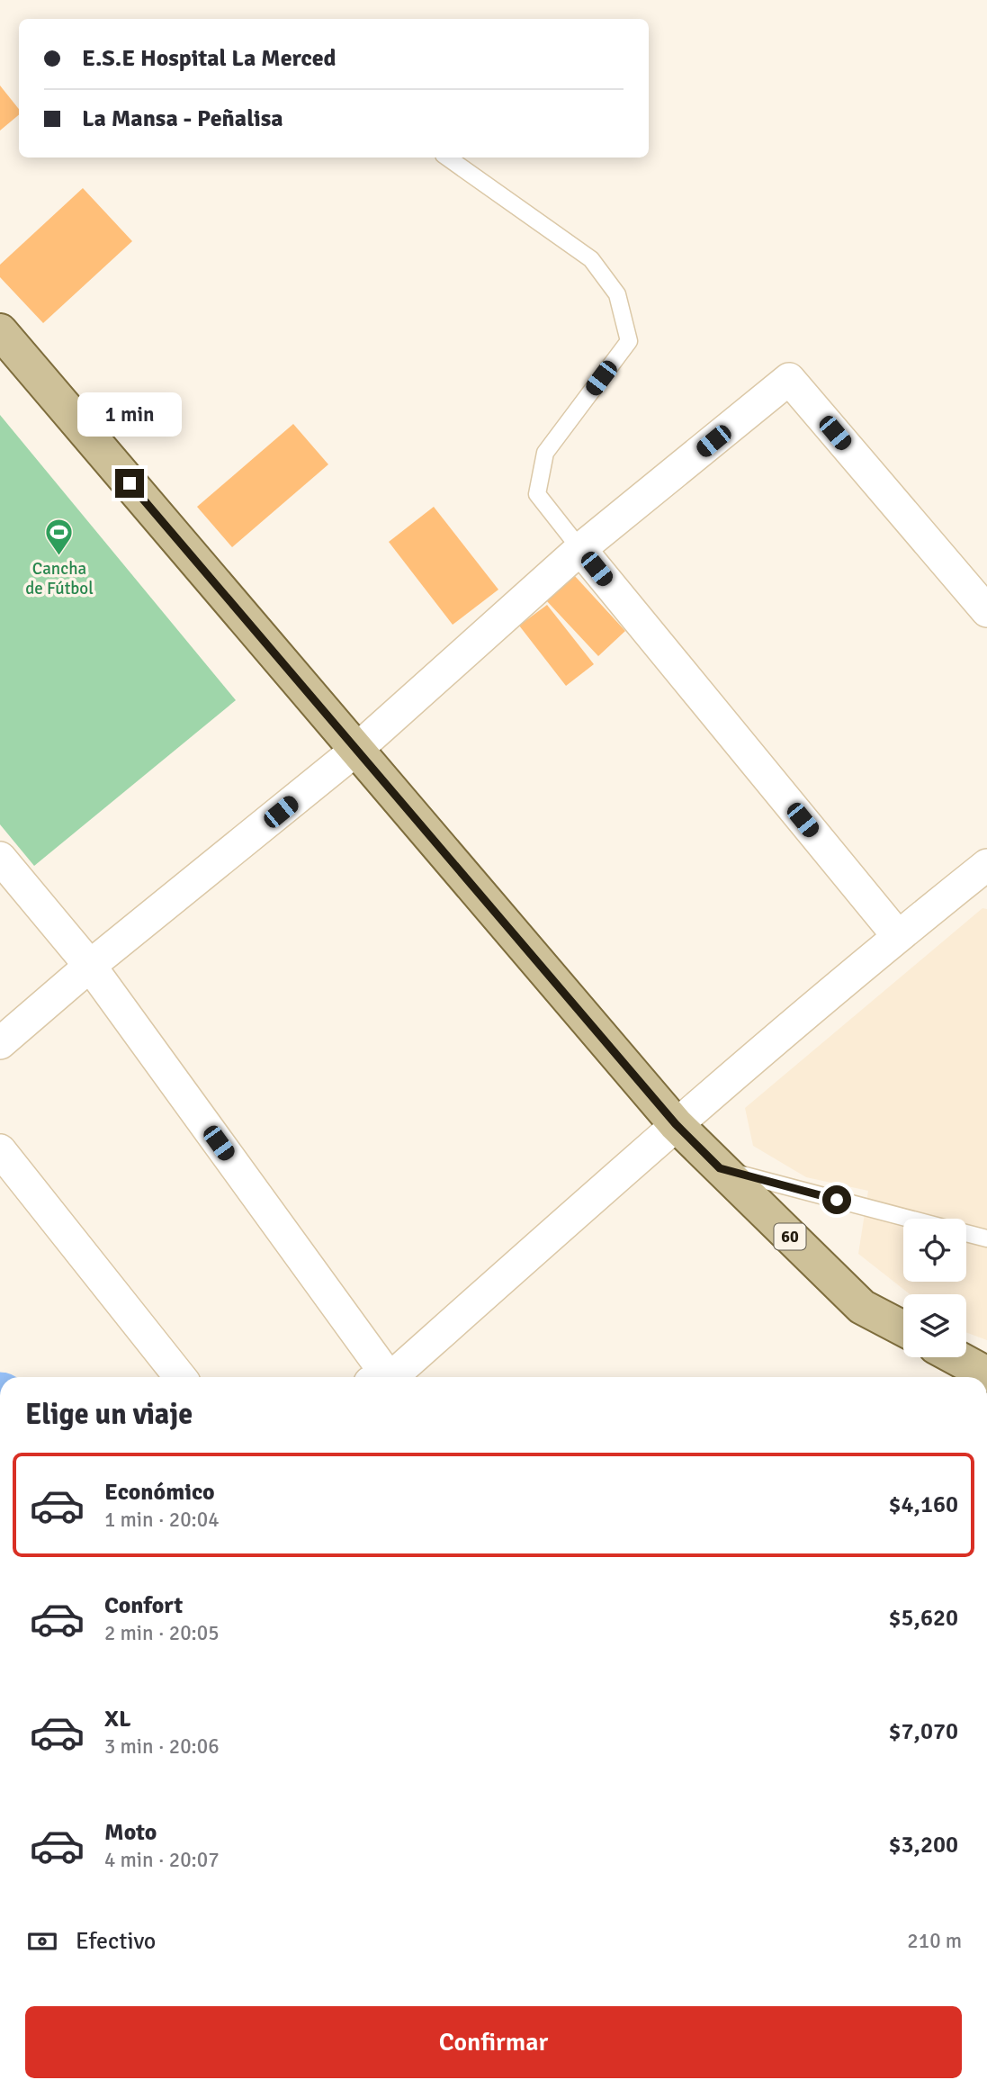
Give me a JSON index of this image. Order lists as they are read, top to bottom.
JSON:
{
  "streets": {
    "main road": ["60"]
  },
  "places": {
    "sports": ["Cancha de Fútbol"]
  },
  "page": {
    "banner": ["E.S.E Hospital La Merced", "La Mansa - Peñalisa"],
    "bubble": "1 min",
    "heading": "Elige un viaje",
    "list": [
      {
        "name": "Económico",
        "note": "1 min · 20:04",
        "value": "$4,160"
      },
      {
        "name": "Confort",
        "note": "2 min · 20:05",
        "value": "$5,620"
      },
      {
        "name": "XL",
        "note": "3 min · 20:06",
        "value": "$7,070"
      },
      {
        "name": "Moto",
        "note": "4 min · 20:07",
        "value": "$3,200"
      }
    ],
    "pay": ["Efectivo", "210 m"],
    "buttons": "Confirmar"
  }
}
